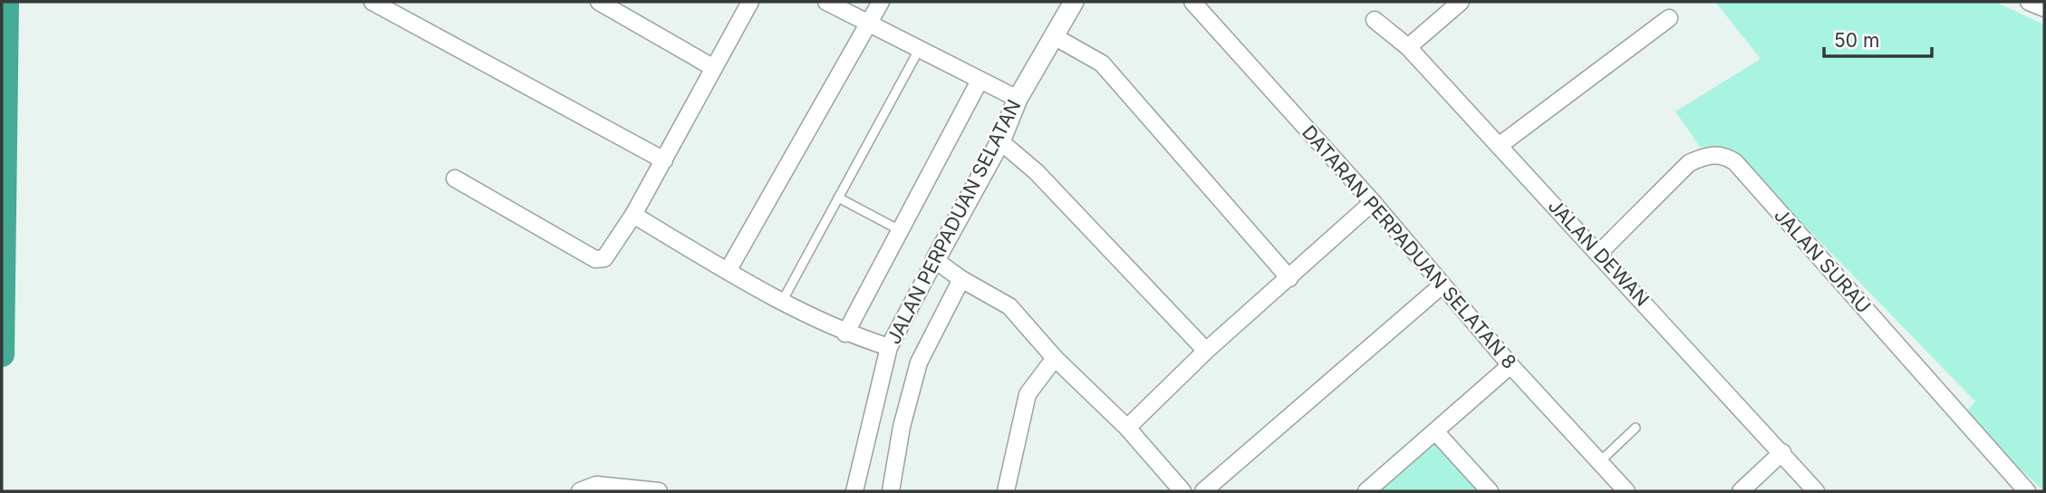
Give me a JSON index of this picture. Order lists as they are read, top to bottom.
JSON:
{
  "streets": {
    "street": [
      "JALAN PERPADUAN SELATAN",
      "DATARAN PERPADUAN SELATAN 8",
      "JALAN DEWAN",
      "JALAN SURAU"
    ]
  },
  "crossings": [
    ["JALAN DEWAN", "JALAN SURAU"]
  ],
  "scale_bar": "50 m"
}
